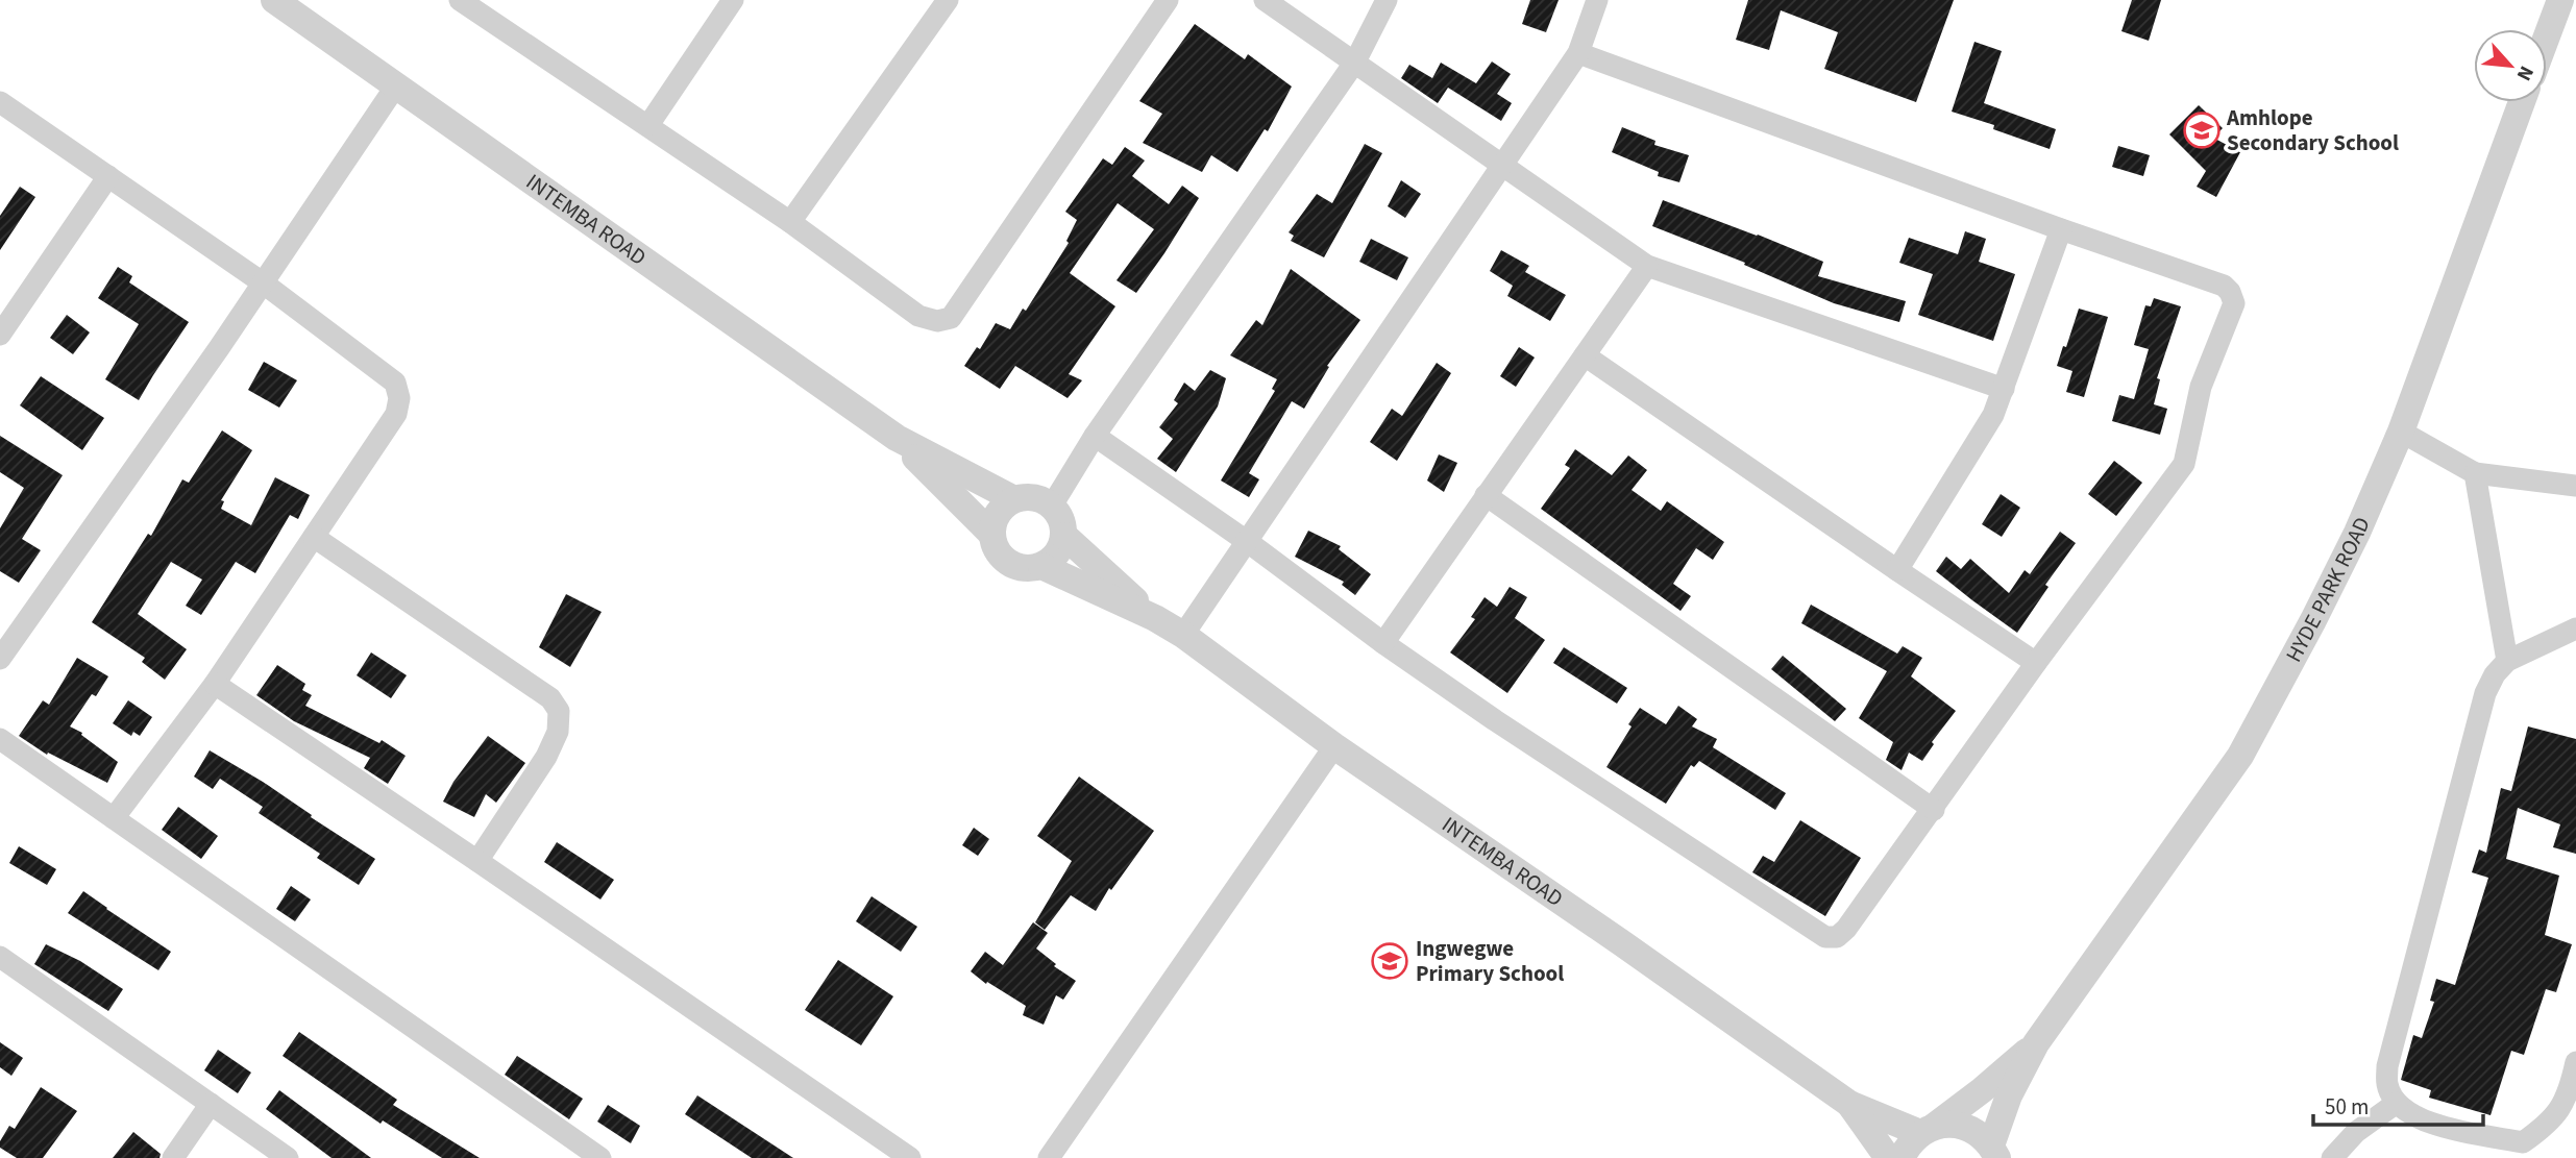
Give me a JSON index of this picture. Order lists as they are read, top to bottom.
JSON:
{
  "streets": {
    "street": ["INTEMBA ROAD", "HYDE PARK ROAD"]
  },
  "places": {
    "school or university": ["Amhlope Secondary School", "Ingwegwe Primary School"]
  },
  "scale_bar": "50 m",
  "north": "bottom right"
}
